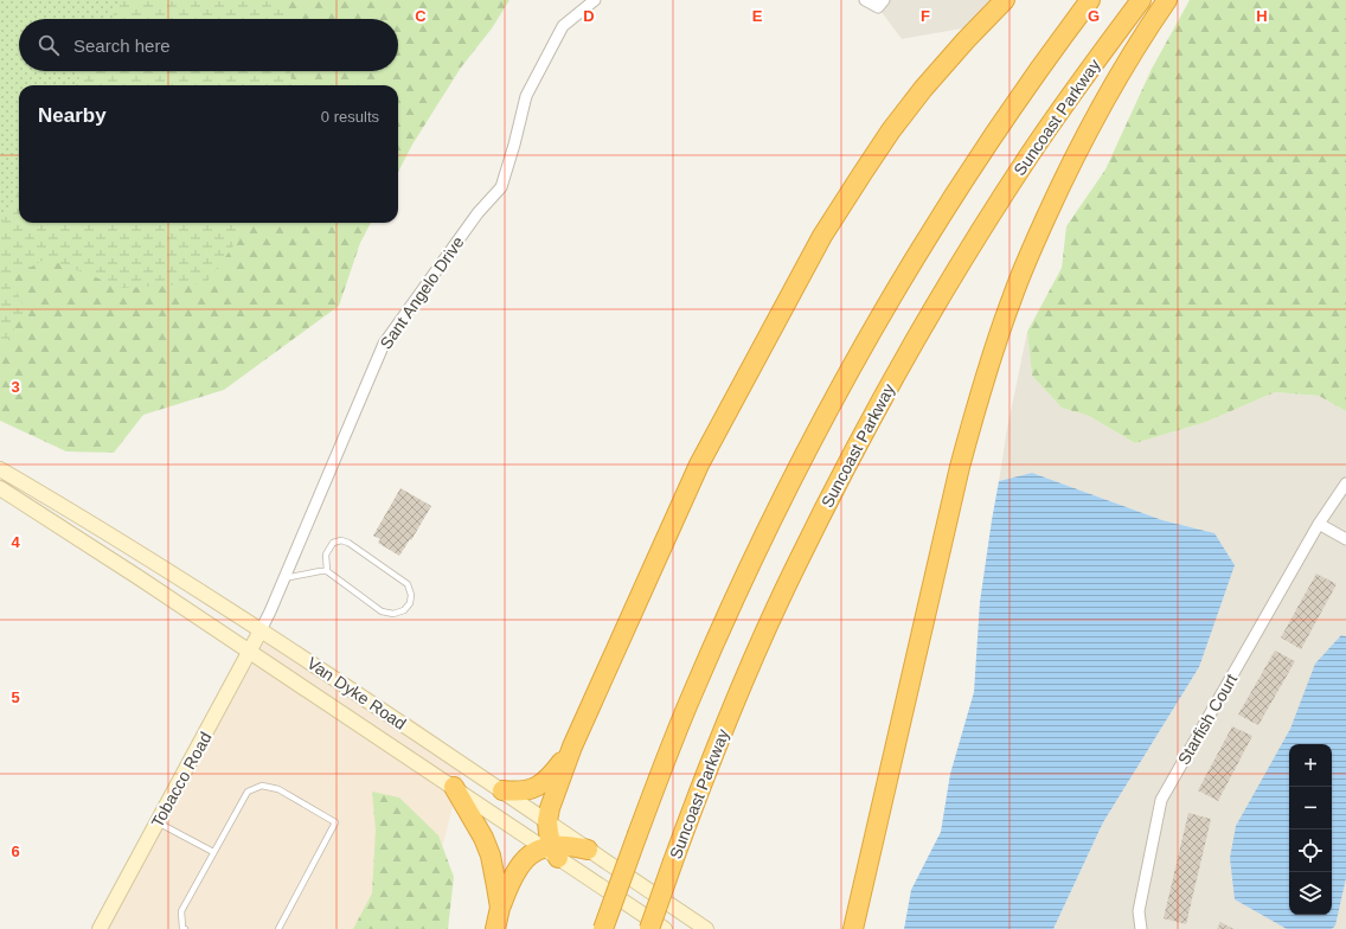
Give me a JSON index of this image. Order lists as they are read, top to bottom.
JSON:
{
  "streets": {
    "highway": ["Suncoast Parkway"],
    "main road": ["Van Dyke Road", "Tobacco Road"],
    "street": ["Sant Angelo Drive", "Starfish Court"]
  },
  "crossings": [
    ["Sant Angelo Drive", "Van Dyke Road"],
    ["Sant Angelo Drive", "Tobacco Road"],
    ["Van Dyke Road", "Tobacco Road"]
  ],
  "page": {
    "search": "Search here",
    "heading": ["Nearby", "0 results"],
    "map_buttons": ["+", "−"]
  },
  "grid": {
    "columns": [
      "C",
      "D",
      "E",
      "F",
      "G",
      "H"
    ],
    "rows": [
      "3",
      "4",
      "5",
      "6"
    ]
  }
}
